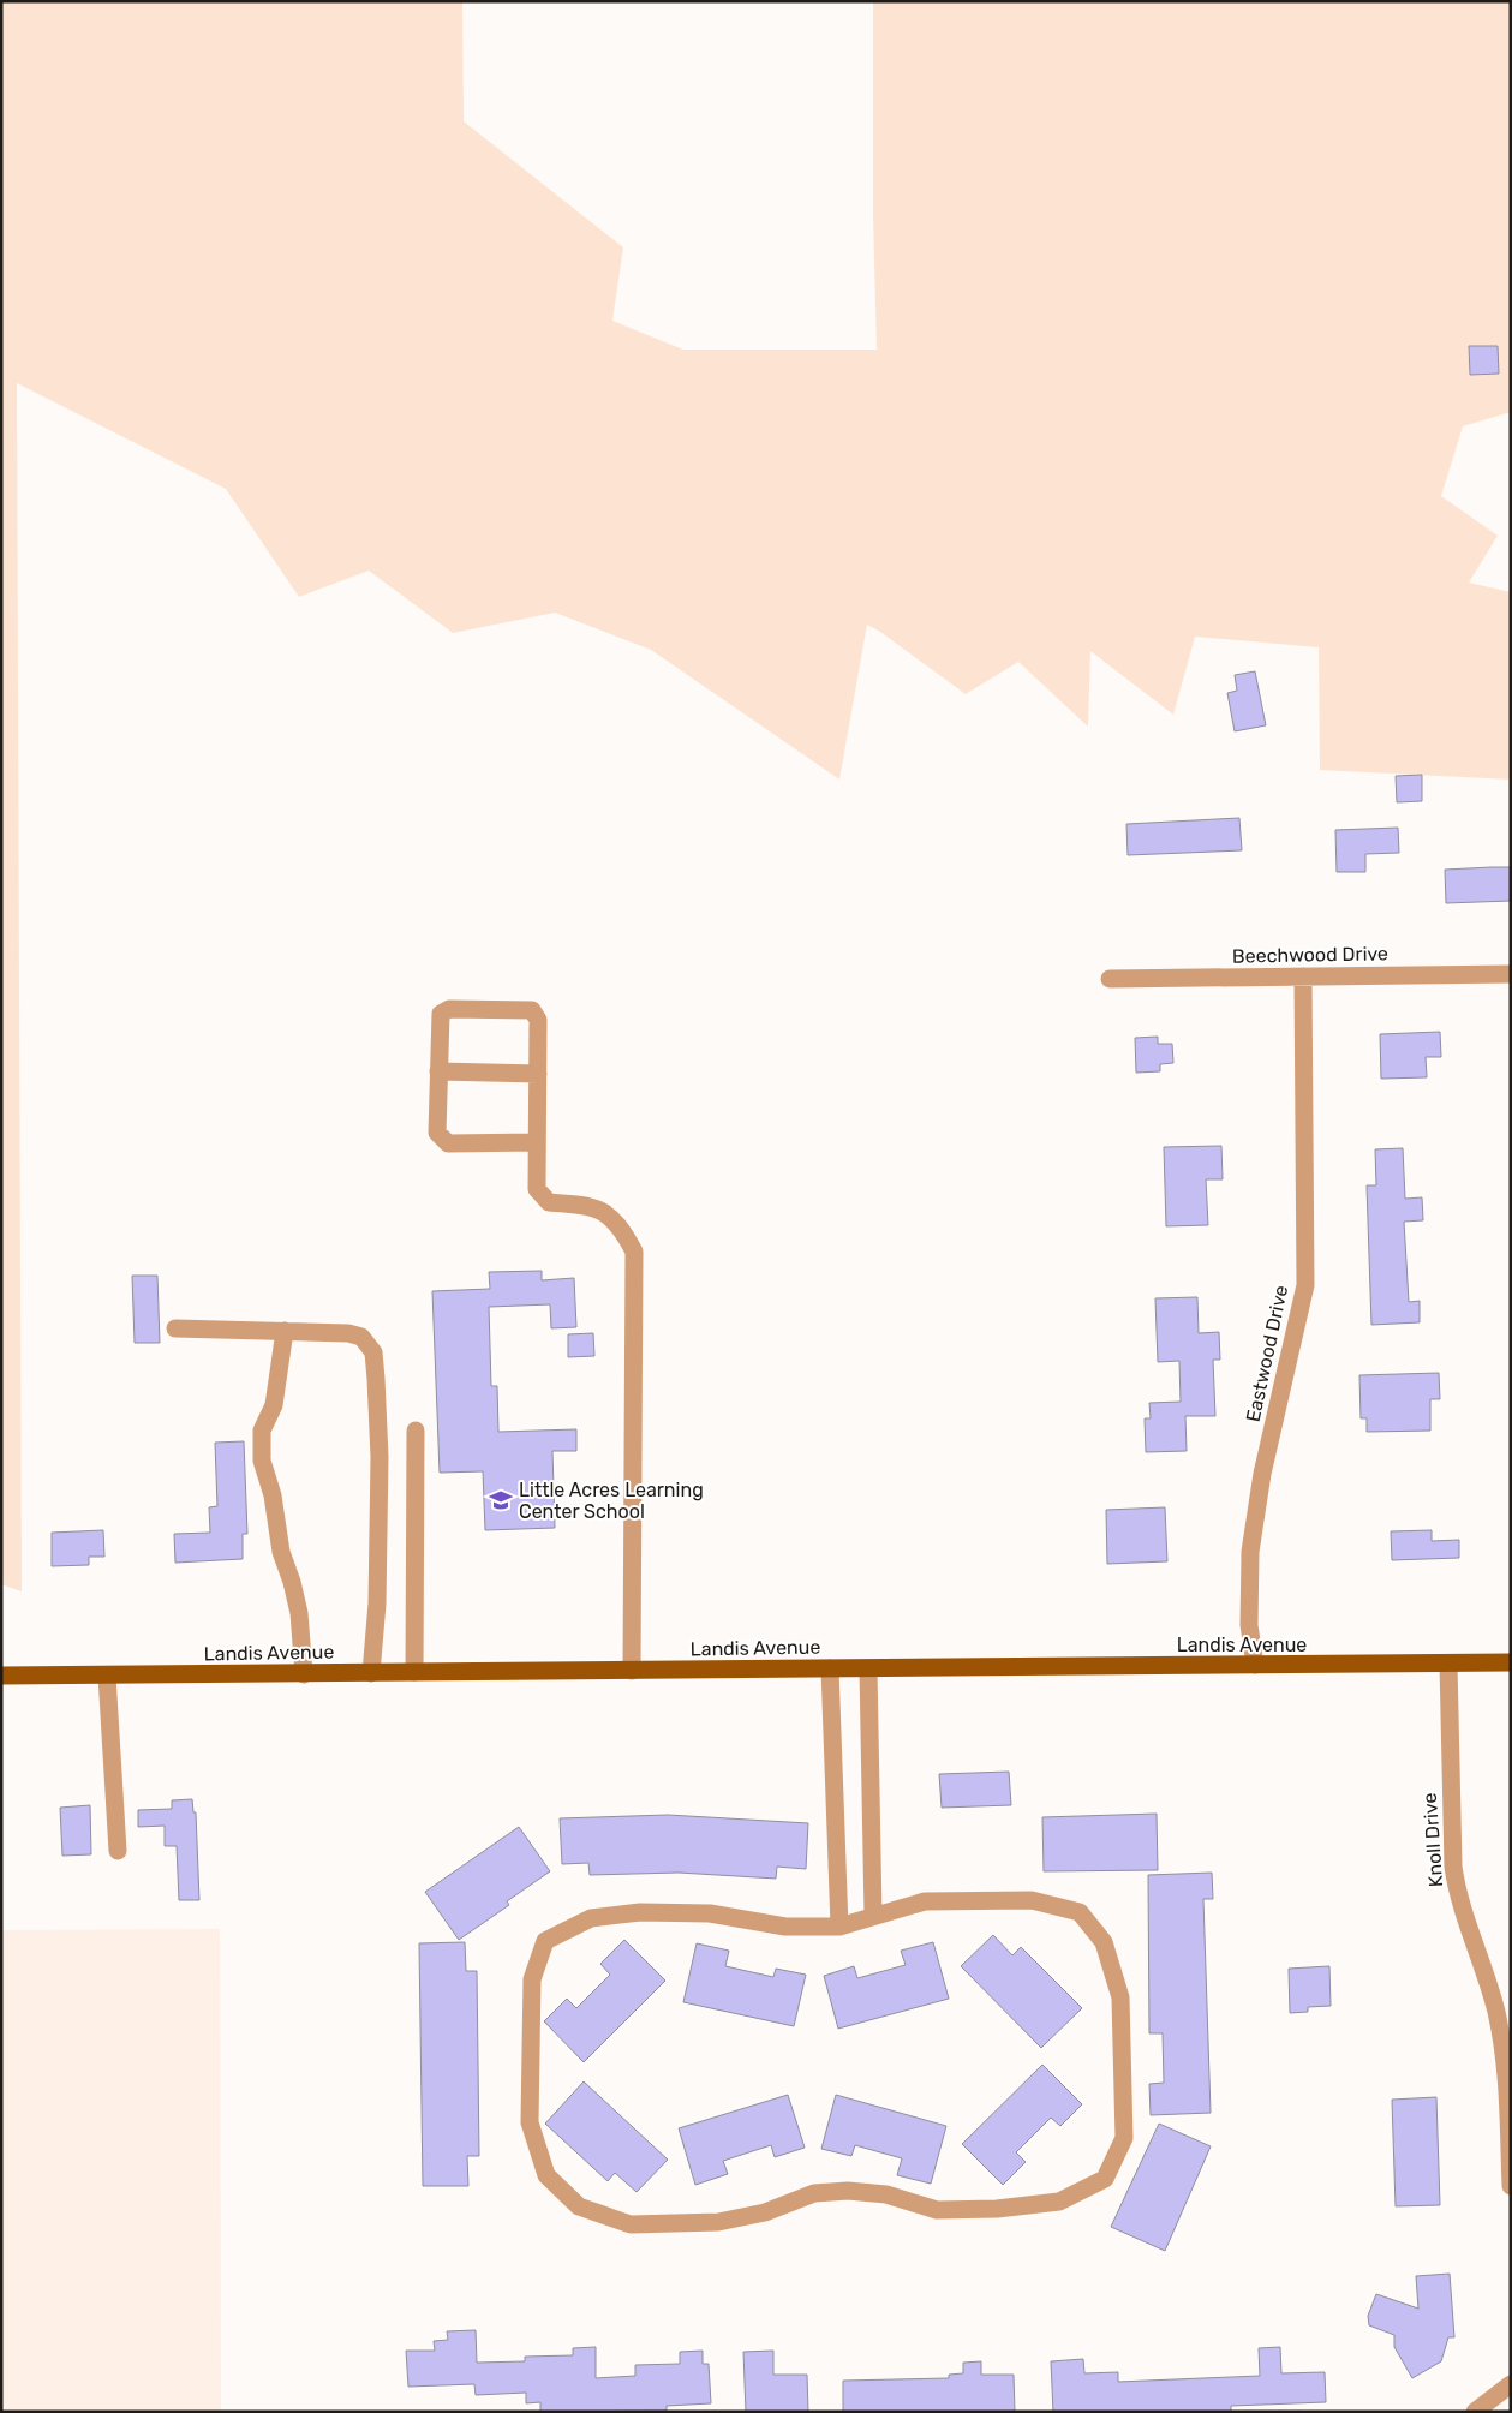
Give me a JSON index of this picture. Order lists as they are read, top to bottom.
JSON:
{
  "streets": {
    "main road": ["Landis Avenue"],
    "street": ["Beechwood Drive", "Eastwood Drive", "Knoll Drive"]
  },
  "crossings": [
    ["Beechwood Drive", "Eastwood Drive"],
    ["Eastwood Drive", "Landis Avenue"],
    ["Landis Avenue", "Knoll Drive"]
  ],
  "places": {
    "school or university": ["Little Acres Learning Center School"]
  }
}
